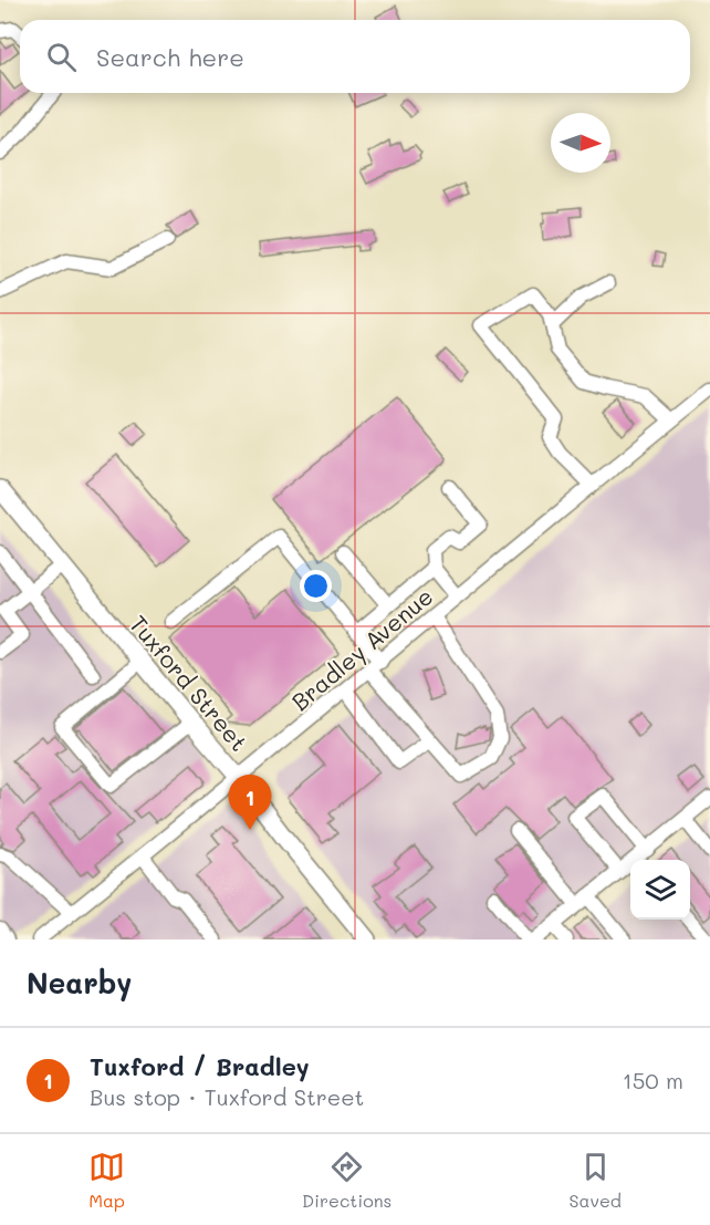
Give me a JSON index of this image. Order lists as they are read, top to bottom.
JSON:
{
  "streets": {
    "main road": ["Tuxford Street"],
    "street": ["Bradley Avenue"]
  },
  "crossings": [
    ["Bradley Avenue", "Tuxford Street"]
  ],
  "north": "right",
  "page": {
    "search": "Search here",
    "pins": "1",
    "heading": "Nearby",
    "list": [
      {
        "mark": "1",
        "name": "Tuxford / Bradley",
        "note": "Bus stop · Tuxford Street",
        "value": "150 m"
      }
    ],
    "nav": ["Map", "Directions", "Saved"]
  }
}
